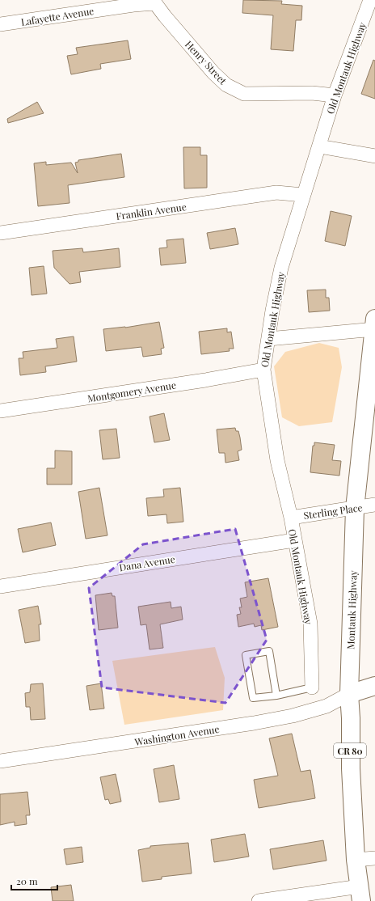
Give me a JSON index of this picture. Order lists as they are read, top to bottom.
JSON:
{
  "streets": {
    "main road": ["Montauk Highway", "CR 80"],
    "street": [
      "Lafayette Avenue",
      "Henry Street",
      "Old Montauk Highway",
      "Franklin Avenue",
      "Montgomery Avenue",
      "Sterling Place",
      "Dana Avenue",
      "Washington Avenue"
    ]
  },
  "crossings": [
    ["Lafayette Avenue", "Henry Street"],
    ["Henry Street", "Old Montauk Highway"],
    ["Old Montauk Highway", "Franklin Avenue"],
    ["Old Montauk Highway", "Montgomery Avenue"],
    ["Old Montauk Highway", "Sterling Place"],
    ["Old Montauk Highway", "Dana Avenue"],
    ["Sterling Place", "Montauk Highway"],
    ["Montauk Highway", "Washington Avenue"]
  ],
  "scale_bar": "20 m"
}
